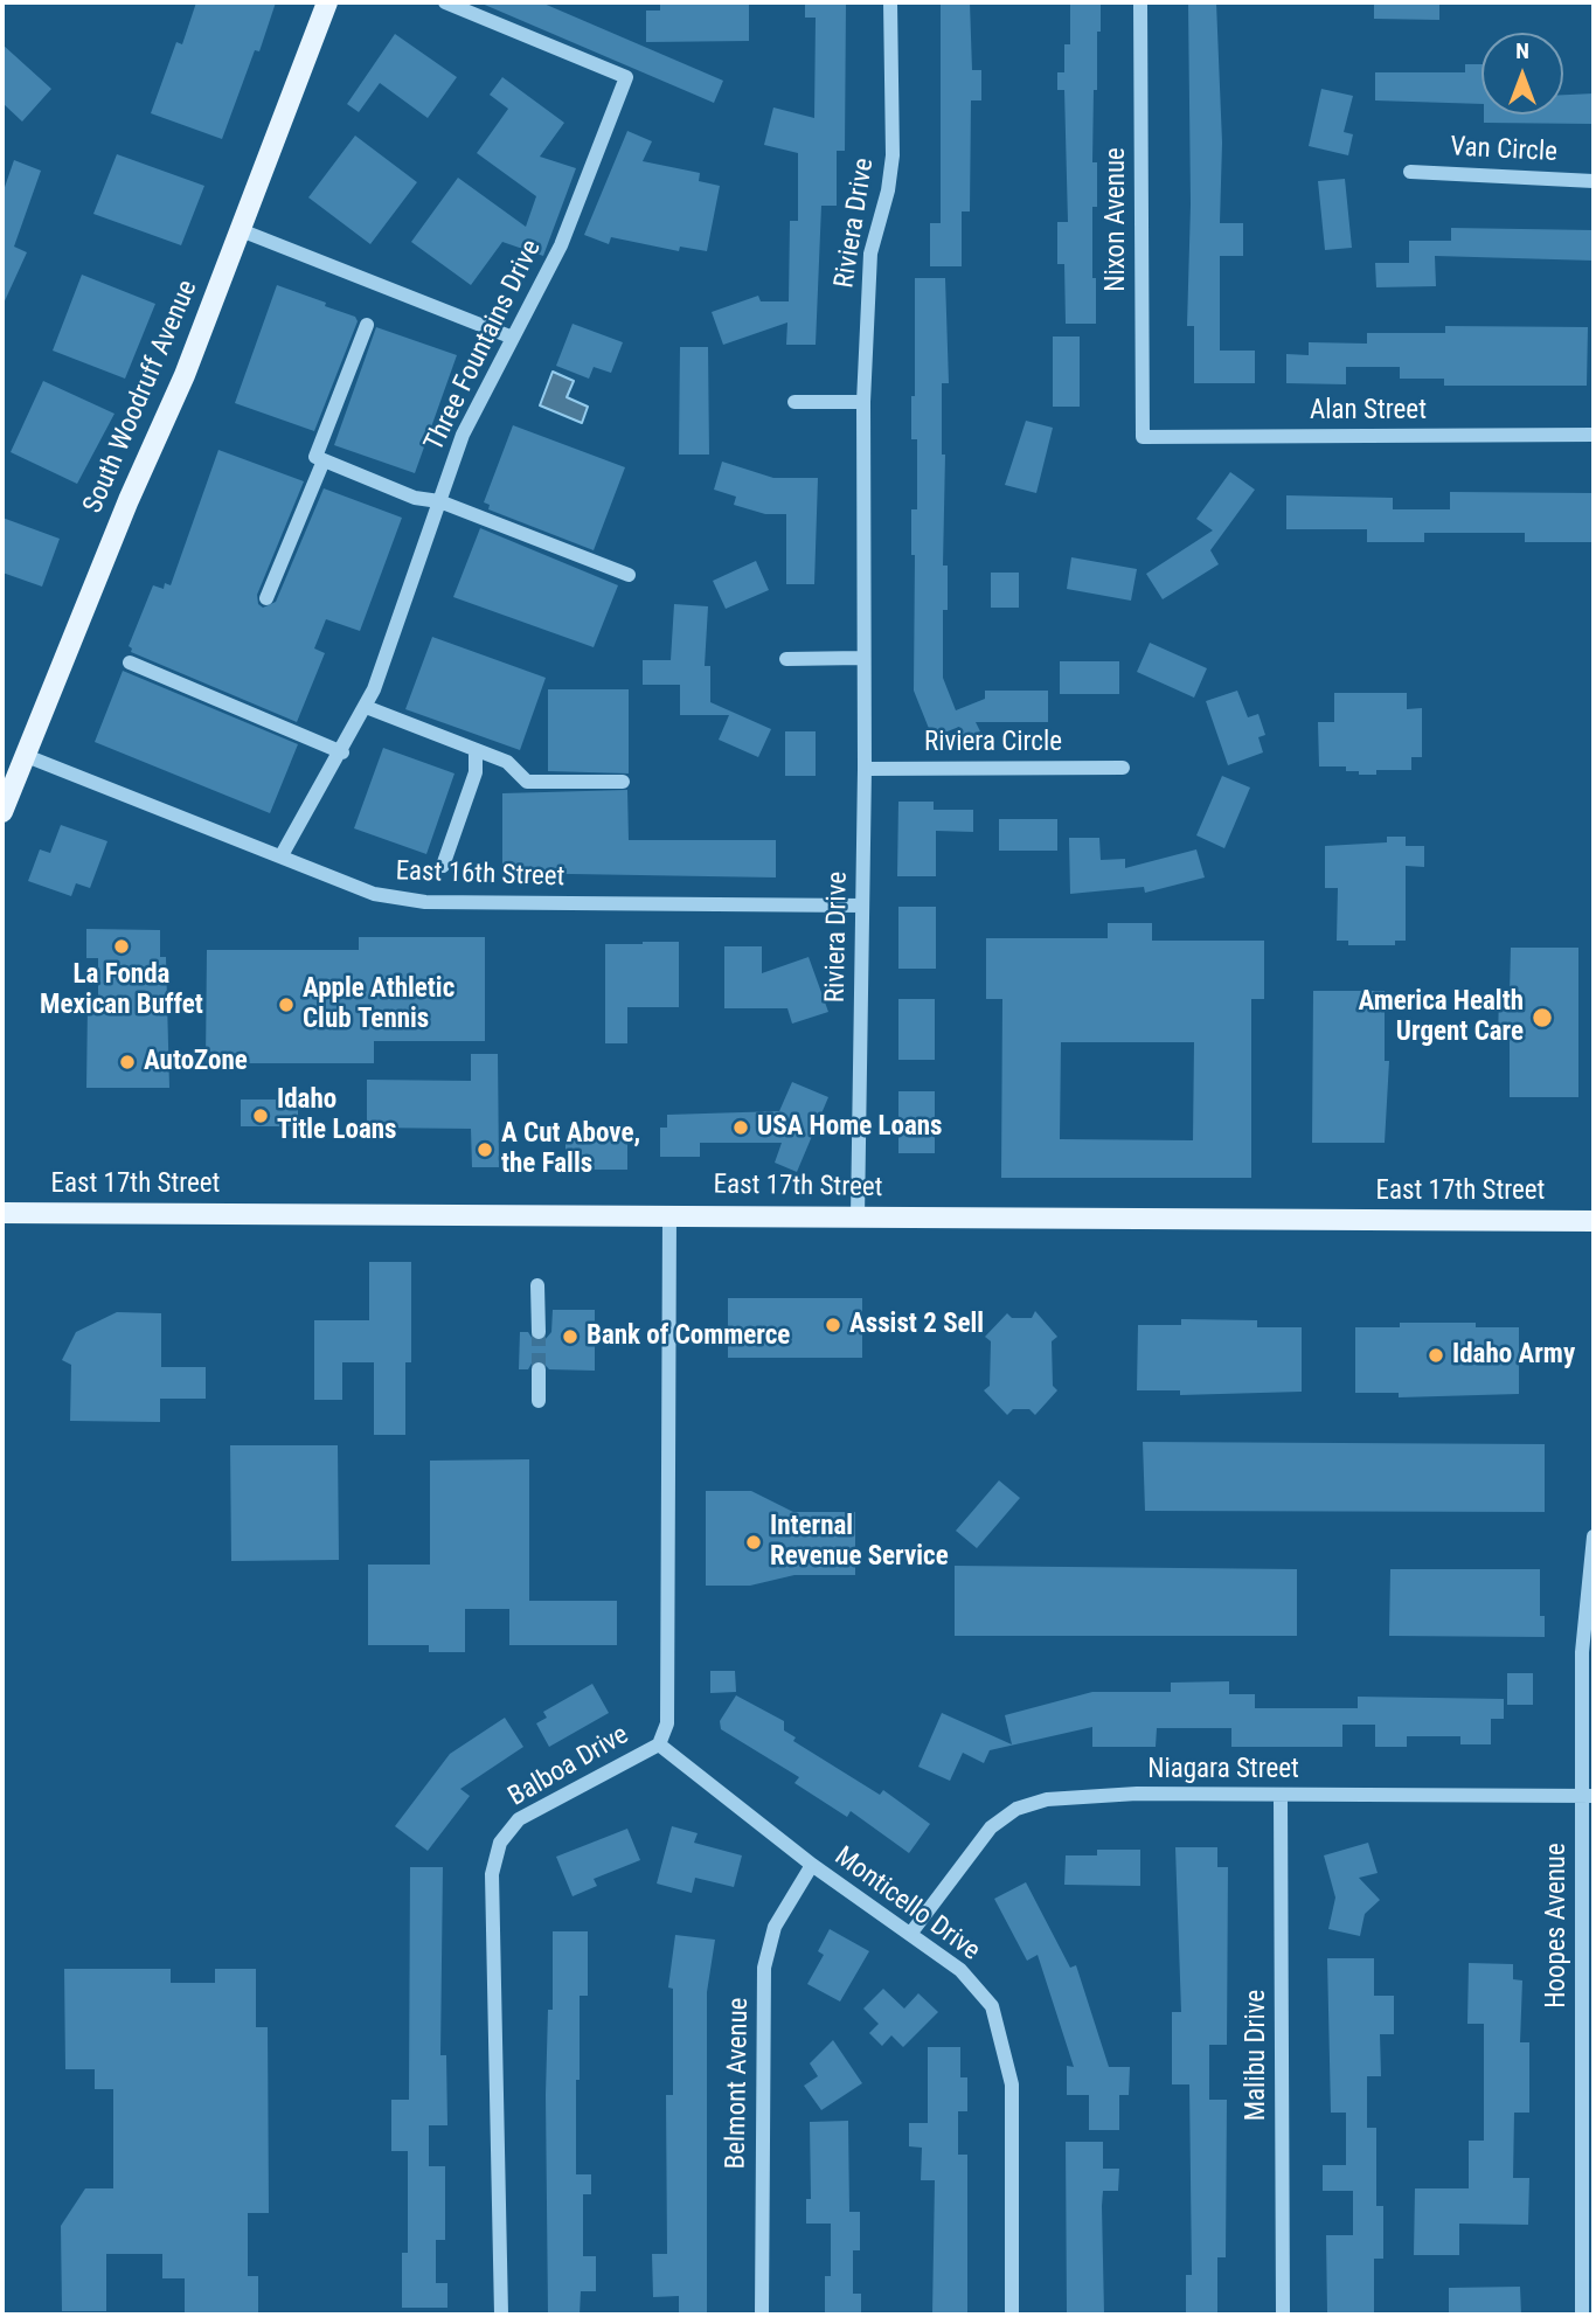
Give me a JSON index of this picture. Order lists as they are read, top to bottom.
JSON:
{
  "streets": {
    "main road": ["South Woodruff Avenue", "East 17th Street"],
    "street": [
      "Van Circle",
      "Nixon Avenue",
      "Riviera Drive",
      "Three Fountains Drive",
      "Alan Street",
      "Riviera Circle",
      "East 16th Street",
      "Balboa Drive",
      "Niagara Street",
      "Monticello Drive",
      "Hoopes Avenue",
      "Malibu Drive",
      "Belmont Avenue"
    ]
  },
  "crossings": [
    ["Nixon Avenue", "Alan Street"],
    ["Riviera Drive", "Riviera Circle"],
    ["Riviera Drive", "East 16th Street"],
    ["Riviera Drive", "East 17th Street"],
    ["Three Fountains Drive", "East 16th Street"],
    ["South Woodruff Avenue", "East 16th Street"],
    ["East 17th Street", "Balboa Drive"],
    ["Balboa Drive", "Monticello Drive"],
    ["Niagara Street", "Monticello Drive"],
    ["Niagara Street", "Hoopes Avenue"],
    ["Niagara Street", "Malibu Drive"],
    ["Monticello Drive", "Belmont Avenue"]
  ],
  "places": [
    "La Fonda Mexican Buffet",
    "Apple Athletic Club Tennis",
    "America Health Urgent Care",
    "AutoZone",
    "Idaho Title Loans",
    "USA Home Loans",
    "A Cut Above, the Falls",
    "Assist 2 Sell",
    "Bank of Commerce",
    "Idaho Army",
    "Internal Revenue Service"
  ],
  "north": "top"
}
